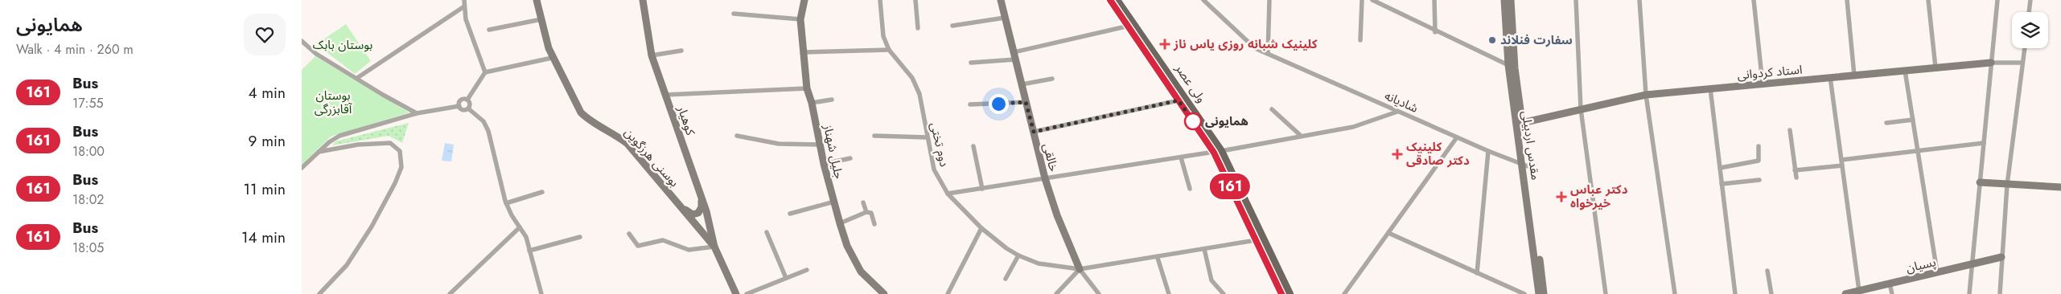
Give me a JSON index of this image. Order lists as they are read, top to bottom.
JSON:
{
  "streets": {
    "main road": ["ولی عصر"],
    "street": [
      "استاد کردوانی",
      "شادیانه",
      "کوهیار",
      "دوم تختی",
      "مقدس اردبیلی",
      "جلیل شهناز",
      "بوسنی هرزگوین",
      "خالقی",
      "پسیان"
    ]
  },
  "crossings": [
    ["استاد کردوانی", "مقدس اردبیلی"],
    ["ولی عصر", "دوم تختی"],
    ["شادیانه", "مقدس اردبیلی"],
    ["کوهیار", "بوسنی هرزگوین"],
    ["دوم تختی", "خالقی"]
  ],
  "parks": ["بوستان بابک", "بوستان آقابزرگی"],
  "places": {
    "other": ["سفارت فنلاند", "همایونی"],
    "health": ["کلینیک شبانه روزی یاس ناز", "کلینیک دکتر صادقی", "دکتر عباس خیرخواه"]
  },
  "lines": ["bus line 161"],
  "page": {
    "heading": ["همایونی", "Walk · 4 min · 260 m"],
    "on_map": "161",
    "list": [
      {
        "mark": "161",
        "name": "Bus",
        "note": "17:55",
        "value": "4 min"
      },
      {
        "mark": "161",
        "name": "Bus",
        "note": "18:00",
        "value": "9 min"
      },
      {
        "mark": "161",
        "name": "Bus",
        "note": "18:02",
        "value": "11 min"
      },
      {
        "mark": "161",
        "name": "Bus",
        "note": "18:05",
        "value": "14 min"
      }
    ]
  }
}
